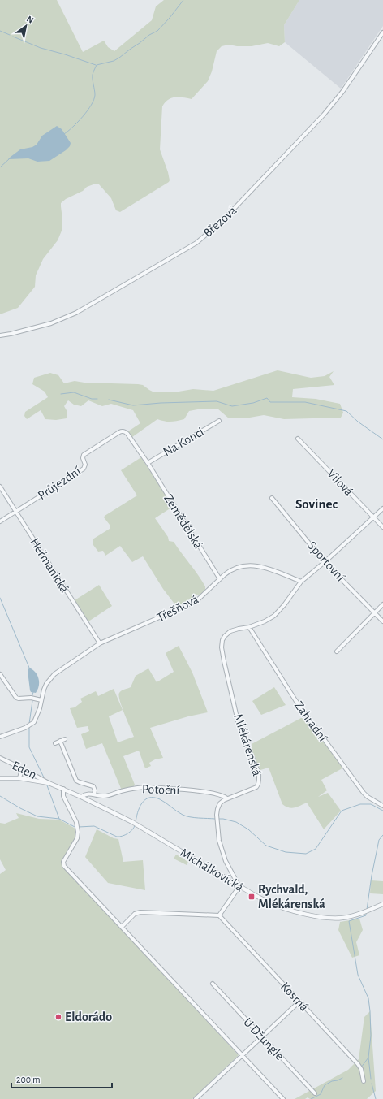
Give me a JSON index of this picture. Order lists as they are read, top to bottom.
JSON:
{
  "streets": {
    "street": [
      "Březová",
      "Na Konci",
      "Vilová",
      "Průjezdní",
      "Zemědělská",
      "Sportovní",
      "Heřmanická",
      "Třešňová",
      "Zahradní",
      "Mlékárenská",
      "Eden",
      "Potoční",
      "Michálkovická",
      "Kosmá",
      "U Džungle"
    ]
  },
  "crossings": [
    ["Na Konci", "Průjezdní"],
    ["Na Konci", "Zemědělská"],
    ["Průjezdní", "Zemědělská"],
    ["Průjezdní", "Heřmanická"],
    ["Zemědělská", "Třešňová"],
    ["Heřmanická", "Třešňová"],
    ["Třešňová", "Mlékárenská"],
    ["Zahradní", "Mlékárenská"],
    ["Mlékárenská", "Potoční"],
    ["Mlékárenská", "Michálkovická"],
    ["Potoční", "Michálkovická"]
  ],
  "districts": ["Sovinec"],
  "places": {
    "transit": ["Rychvald, Mlékárenská"],
    "other": ["Eldorádo"]
  },
  "scale_bar": "200 m",
  "north": "top right"
}
